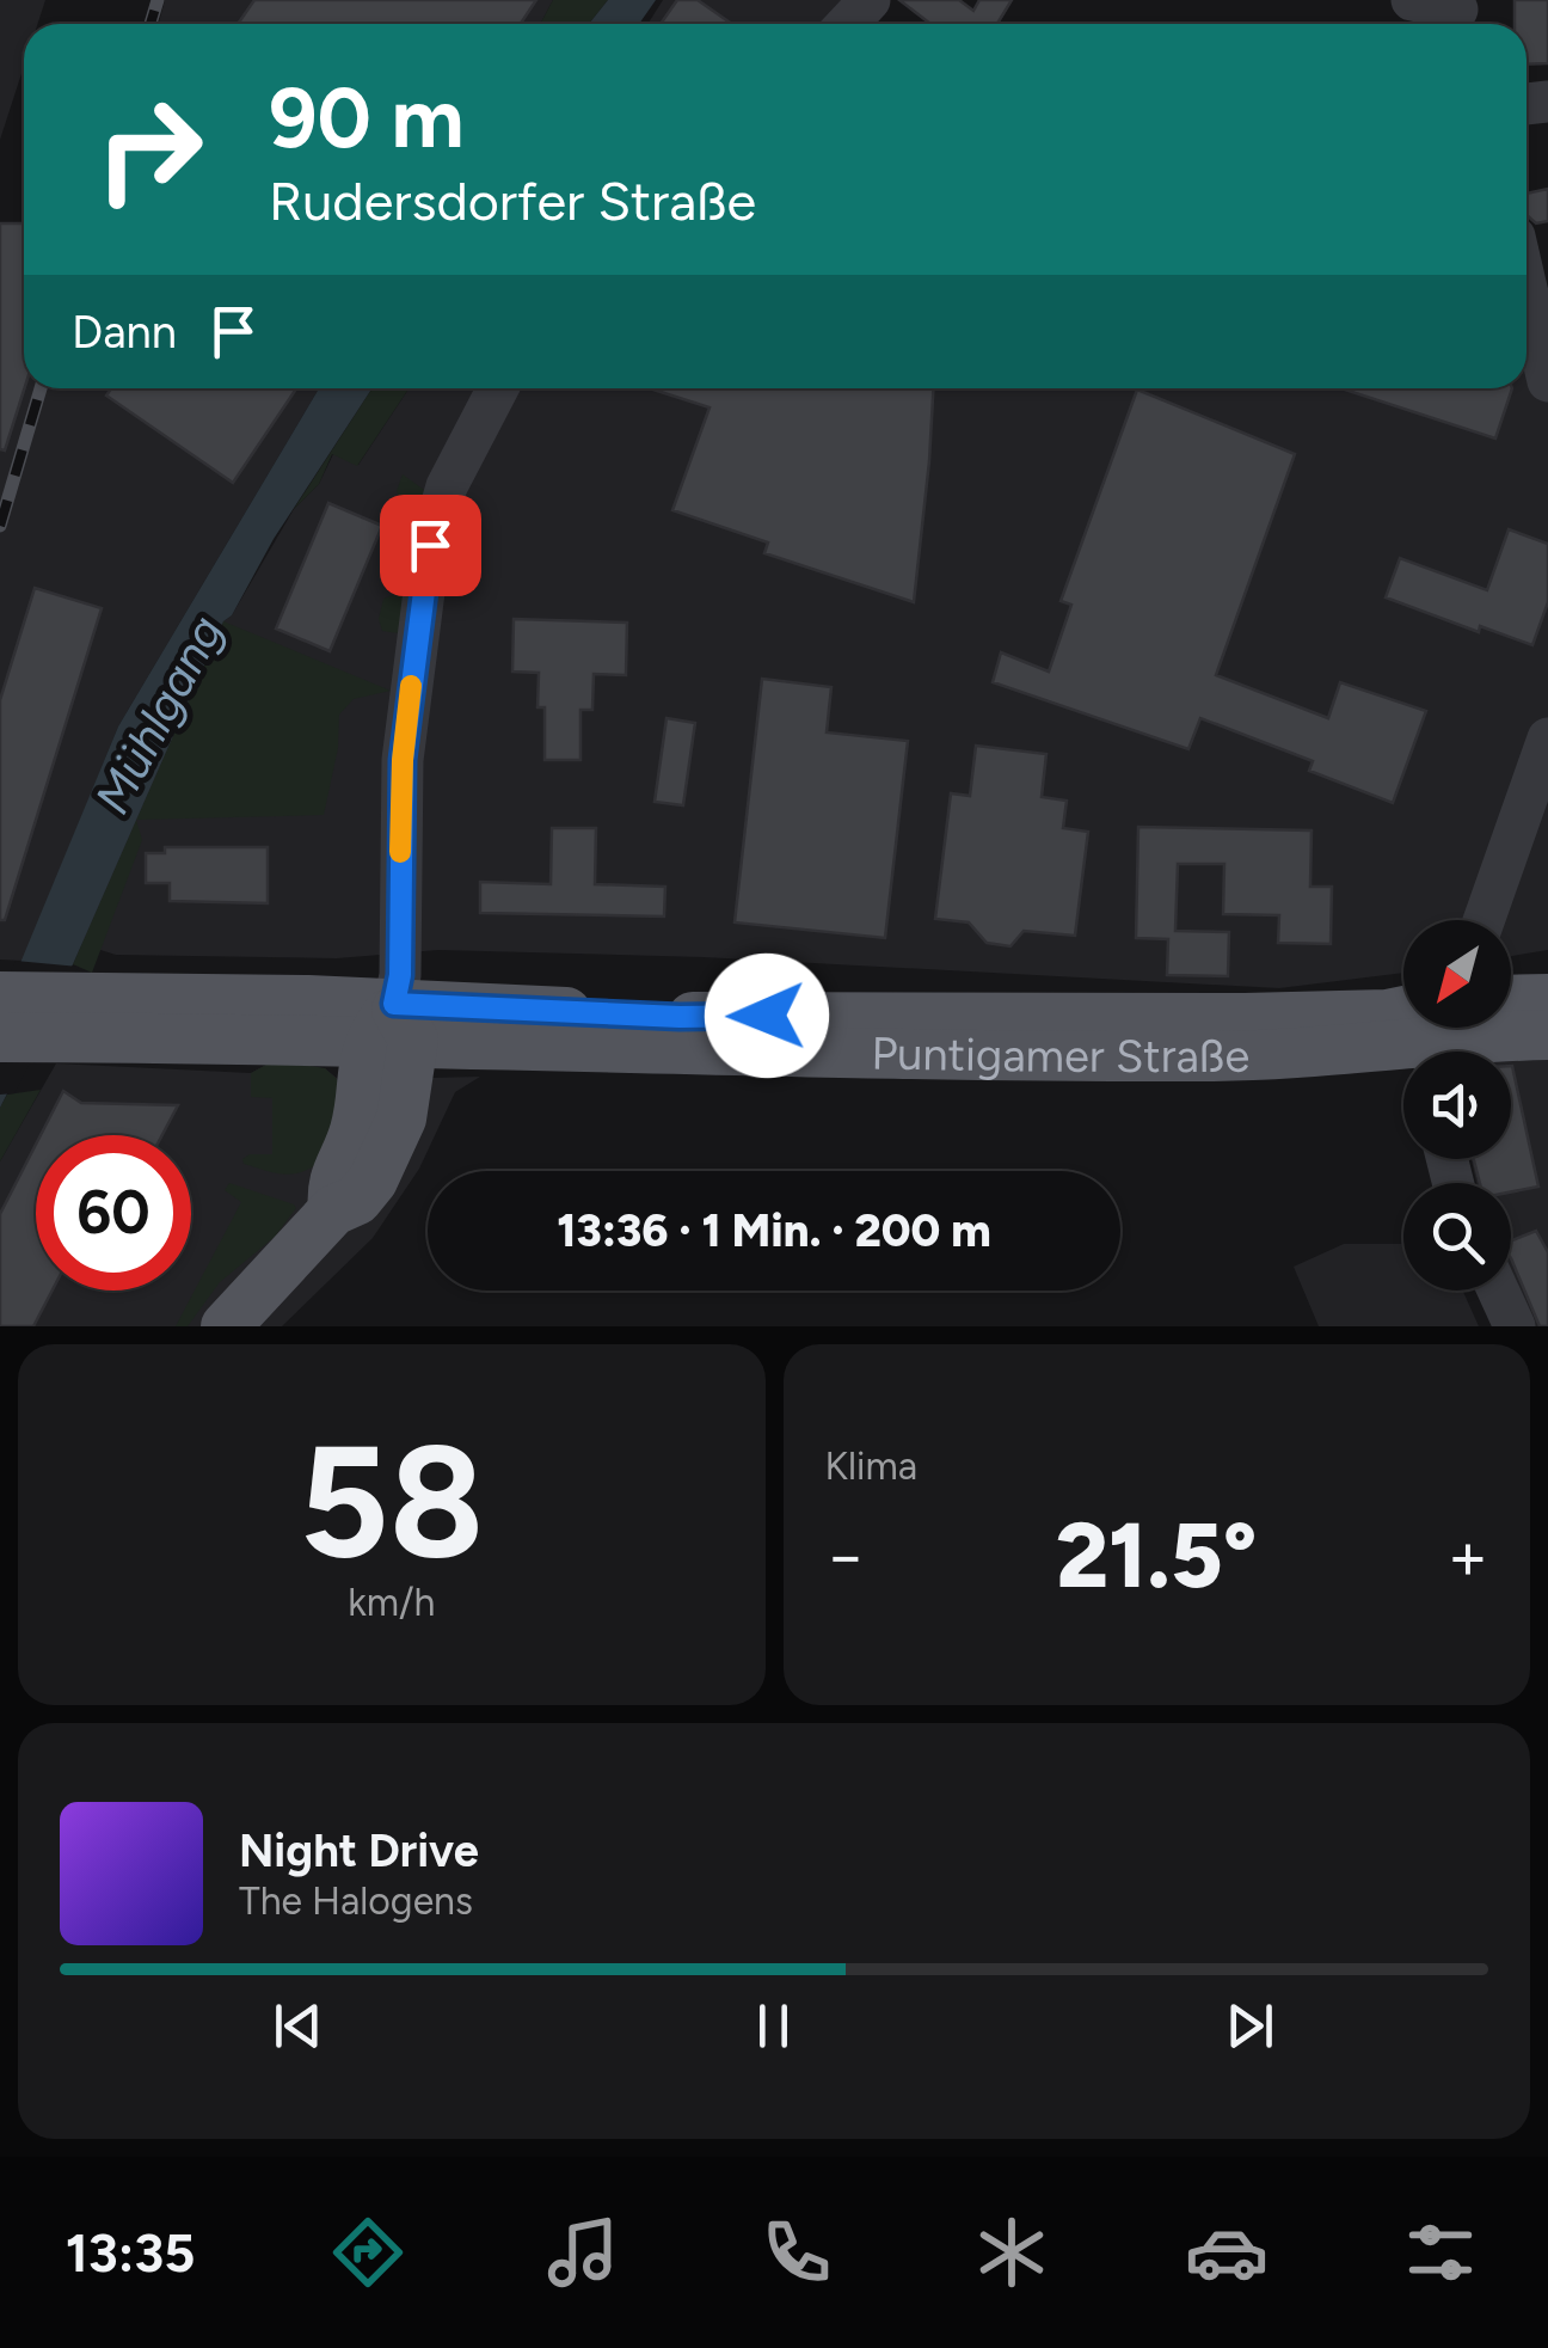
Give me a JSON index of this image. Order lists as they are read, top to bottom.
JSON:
{
  "streets": {
    "main road": ["Puntigamer Straße"]
  },
  "water": ["Mühlgang"],
  "north": "bottom left",
  "page": {
    "turn": ["90 m", "Rudersdorfer Straße"],
    "then": "Dann",
    "limit": "60",
    "trip": "13:36 · 1 Min. · 200 m",
    "tile": [
      ["58", "km/h"],
      "Klima"
    ],
    "heat": ["−", "21.5°", "+"],
    "song": ["Night Drive", "The Halogens"],
    "tabs": "13:35"
  }
}
